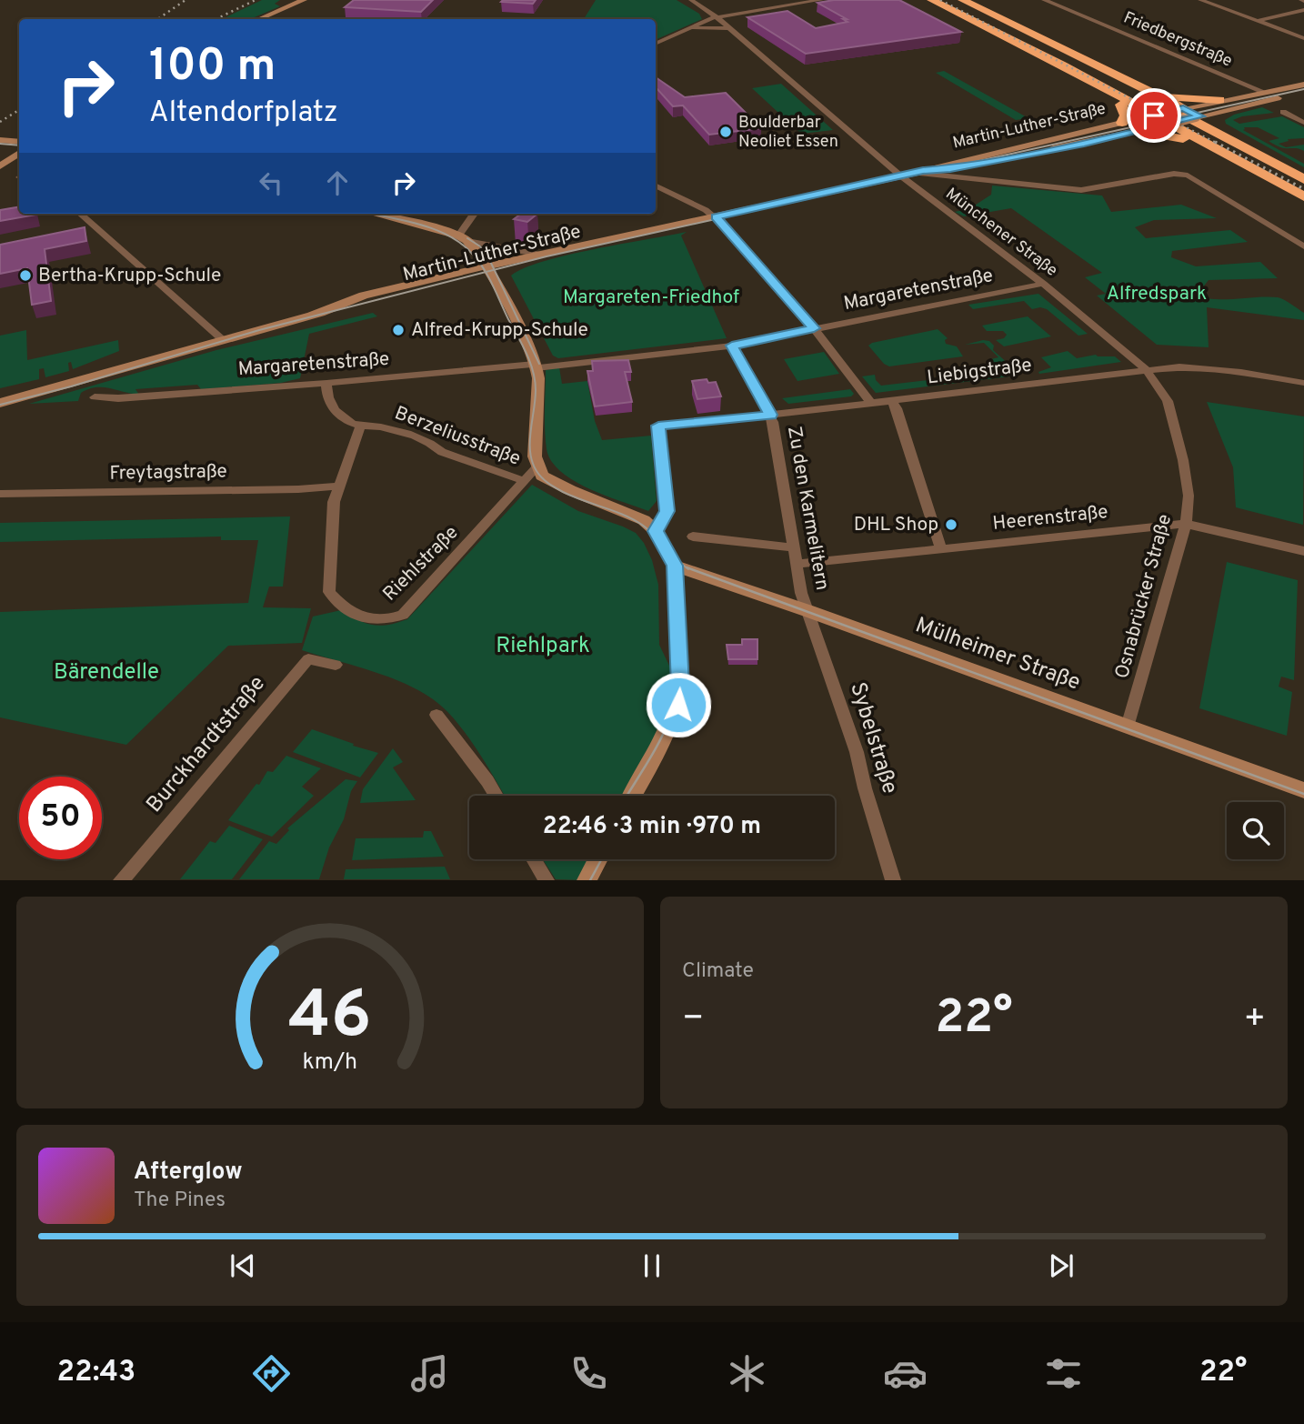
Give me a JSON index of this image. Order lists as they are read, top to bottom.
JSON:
{
  "streets": {
    "main road": ["Martin-Luther-Straße", "Mülheimer Straße"],
    "street": [
      "Friedbergstraße",
      "Münchener Straße",
      "Margaretenstraße",
      "Liebigstraße",
      "Berzeliusstraße",
      "Freytagstraße",
      "Zu den Karmelitern",
      "Heerenstraße",
      "Riehlstraße",
      "Osnabrücker Straße",
      "Sybelstraße",
      "Burckhardtstraße"
    ]
  },
  "crossings": [
    ["Martin-Luther-Straße", "Münchener Straße"],
    ["Münchener Straße", "Margaretenstraße"],
    ["Münchener Straße", "Liebigstraße"],
    ["Münchener Straße", "Osnabrücker Straße"],
    ["Margaretenstraße", "Berzeliusstraße"],
    ["Margaretenstraße", "Zu den Karmelitern"],
    ["Liebigstraße", "Zu den Karmelitern"],
    ["Liebigstraße", "Osnabrücker Straße"],
    ["Berzeliusstraße", "Riehlstraße"],
    ["Freytagstraße", "Riehlstraße"],
    ["Zu den Karmelitern", "Heerenstraße"],
    ["Zu den Karmelitern", "Mülheimer Straße"],
    ["Zu den Karmelitern", "Sybelstraße"],
    ["Heerenstraße", "Osnabrücker Straße"],
    ["Osnabrücker Straße", "Mülheimer Straße"],
    ["Mülheimer Straße", "Sybelstraße"]
  ],
  "parks": [
    "Alfredspark",
    "Margareten-Friedhof",
    "Riehlpark",
    "Bärendelle"
  ],
  "places": [
    "Boulderbar Neoliet Essen",
    "Bertha-Krupp-Schule",
    "Alfred-Krupp-Schule",
    "DHL Shop"
  ],
  "page": {
    "turn": ["100 m", "Altendorfplatz"],
    "limit": "50",
    "trip": "22:46 · 3 min · 970 m",
    "tile": "Climate",
    "heat": ["−", "22°", "+"],
    "song": ["Afterglow", "The Pines"],
    "tabs": ["22:43", "22°"],
    "gauge": ["46", "km/h"]
  }
}
